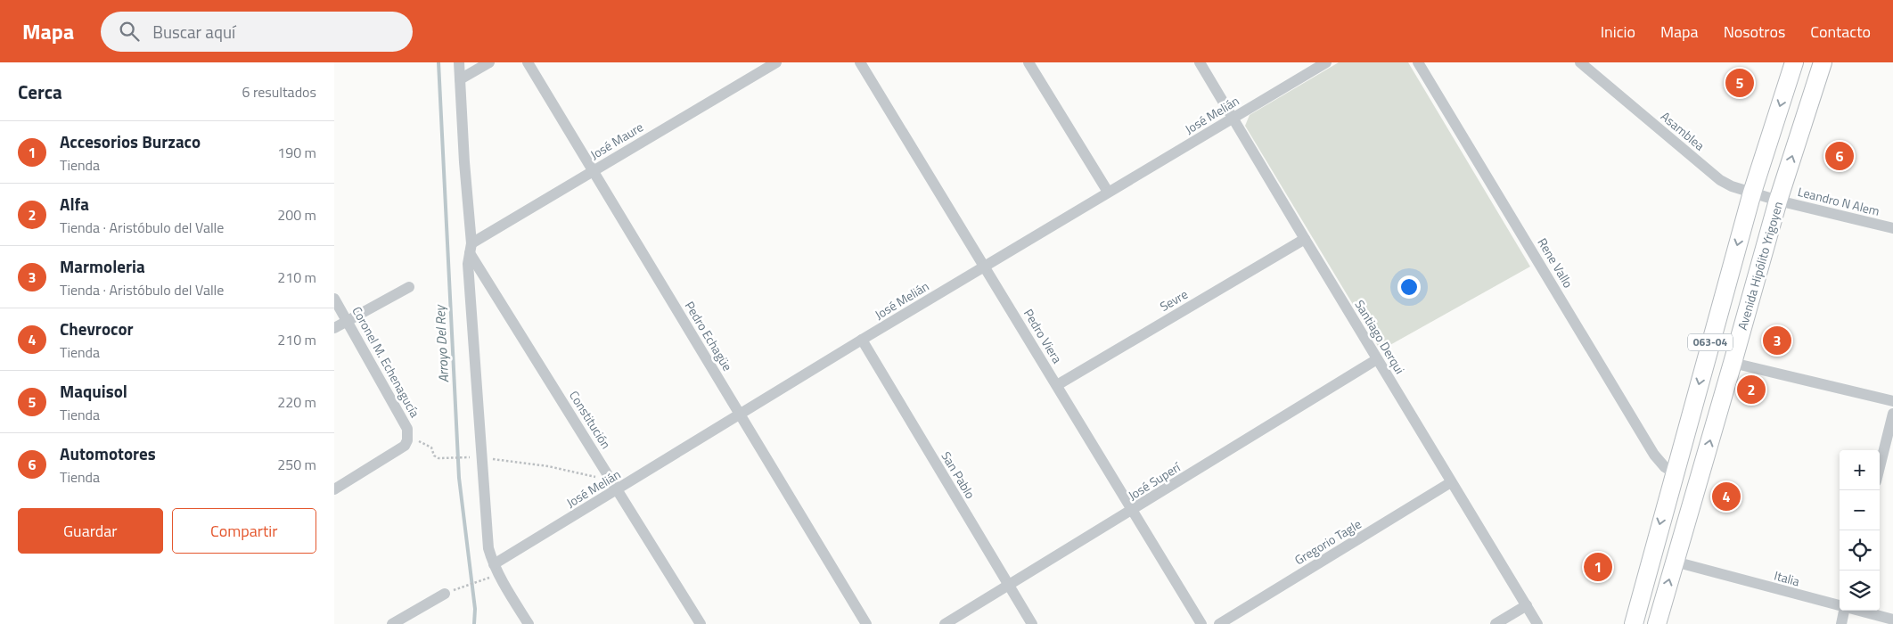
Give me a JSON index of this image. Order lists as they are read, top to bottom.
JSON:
{
  "streets": {
    "main road": ["Avenida Hipólito Yrigoyen", "063-04"],
    "street": [
      "José Melián",
      "Asamblea",
      "José Maure",
      "Leandro N Alem",
      "Rene Vallo",
      "Sevre",
      "Pedro Echagüe",
      "Pedro Viera",
      "Santiago Derqui",
      "Coronel M. Echenagucía",
      "Constitución",
      "San Pablo",
      "José Superí",
      "Gregorio Tagle",
      "Italia"
    ]
  },
  "crossings": [
    ["José Melián", "Pedro Echagüe"],
    ["José Melián", "Pedro Viera"],
    ["José Melián", "Santiago Derqui"],
    ["José Melián", "Constitución"],
    ["José Melián", "San Pablo"],
    ["Asamblea", "Leandro N Alem"],
    ["Asamblea", "Avenida Hipólito Yrigoyen"],
    ["Asamblea", "063-04"],
    ["José Maure", "Pedro Echagüe"],
    ["José Maure", "Constitución"],
    ["Leandro N Alem", "Avenida Hipólito Yrigoyen"],
    ["Rene Vallo", "063-04"],
    ["Avenida Hipólito Yrigoyen", "Italia"],
    ["Sevre", "Pedro Viera"],
    ["Sevre", "Santiago Derqui"],
    ["Pedro Viera", "José Superí"],
    ["Santiago Derqui", "José Superí"],
    ["Santiago Derqui", "Gregorio Tagle"],
    ["San Pablo", "José Superí"]
  ],
  "water": ["Arroyo Del Rey"],
  "page": {
    "header": "Mapa",
    "search": "Buscar aquí",
    "nav": [
      "Inicio",
      "Mapa",
      "Nosotros",
      "Contacto"
    ],
    "heading": ["Cerca", "6 resultados"],
    "pins": [
      "5",
      "6",
      "3",
      "2",
      "4",
      "1"
    ],
    "list": [
      {
        "mark": "1",
        "name": "Accesorios Burzaco",
        "note": "Tienda",
        "value": "190 m"
      },
      {
        "mark": "2",
        "name": "Alfa",
        "note": "Tienda · Aristóbulo del Valle",
        "value": "200 m"
      },
      {
        "mark": "3",
        "name": "Marmoleria",
        "note": "Tienda · Aristóbulo del Valle",
        "value": "210 m"
      },
      {
        "mark": "4",
        "name": "Chevrocor",
        "note": "Tienda",
        "value": "210 m"
      },
      {
        "mark": "5",
        "name": "Maquisol",
        "note": "Tienda",
        "value": "220 m"
      },
      {
        "mark": "6",
        "name": "Automotores",
        "note": "Tienda",
        "value": "250 m"
      }
    ],
    "map_buttons": ["+", "−"],
    "buttons": ["Guardar", "Compartir"]
  }
}
